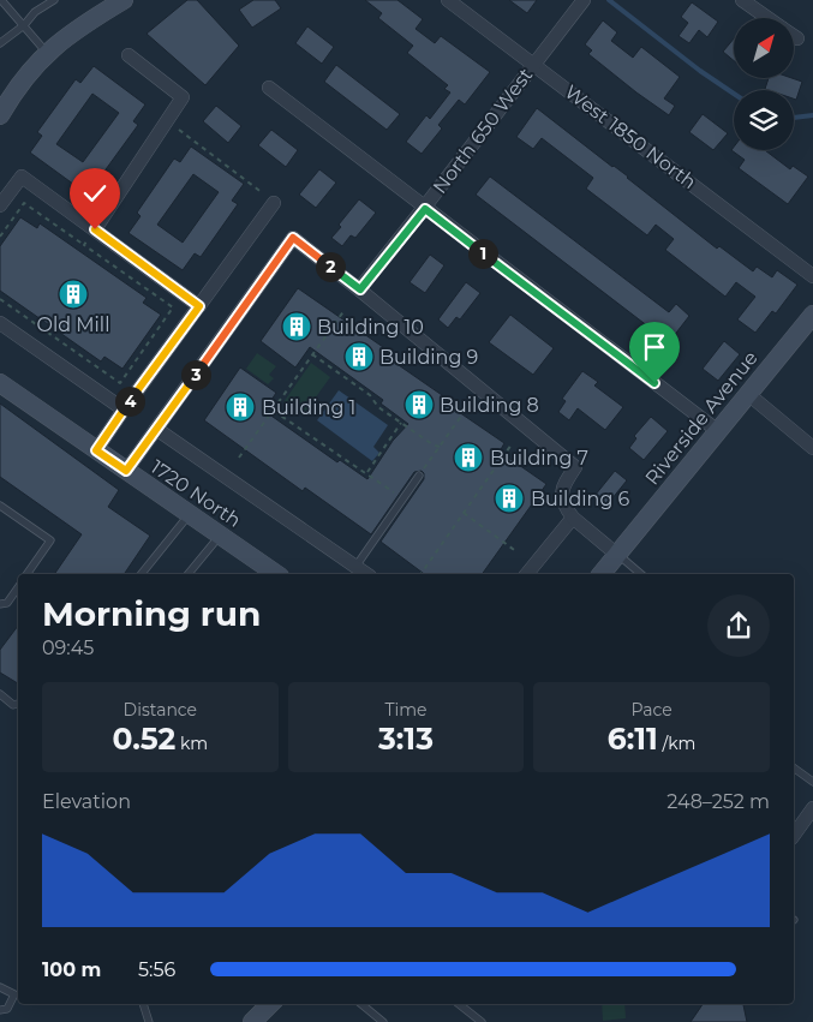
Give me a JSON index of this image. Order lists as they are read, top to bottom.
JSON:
{
  "streets": {
    "street": [
      "North 650 West",
      "West 1850 North",
      "Riverside Avenue",
      "1720 North"
    ]
  },
  "crossings": [
    ["North 650 West", "West 1850 North"]
  ],
  "places": {
    "building": [
      "Old Mill",
      "Building 10",
      "Building 9",
      "Building 8",
      "Building 1",
      "Building 7",
      "Building 6"
    ]
  },
  "north": "top right",
  "page": {
    "pins": [
      "1",
      "2",
      "3",
      "4"
    ],
    "heading": ["Morning run", "09:45"],
    "stats": [
      ["Distance", "0.52 km"],
      ["Time", "3:13"],
      ["Pace", "6:11 /km"]
    ],
    "chart": ["Elevation", "248–252 m"],
    "list": [
      {
        "name": "100 m",
        "note": "5:56"
      }
    ]
  }
}
